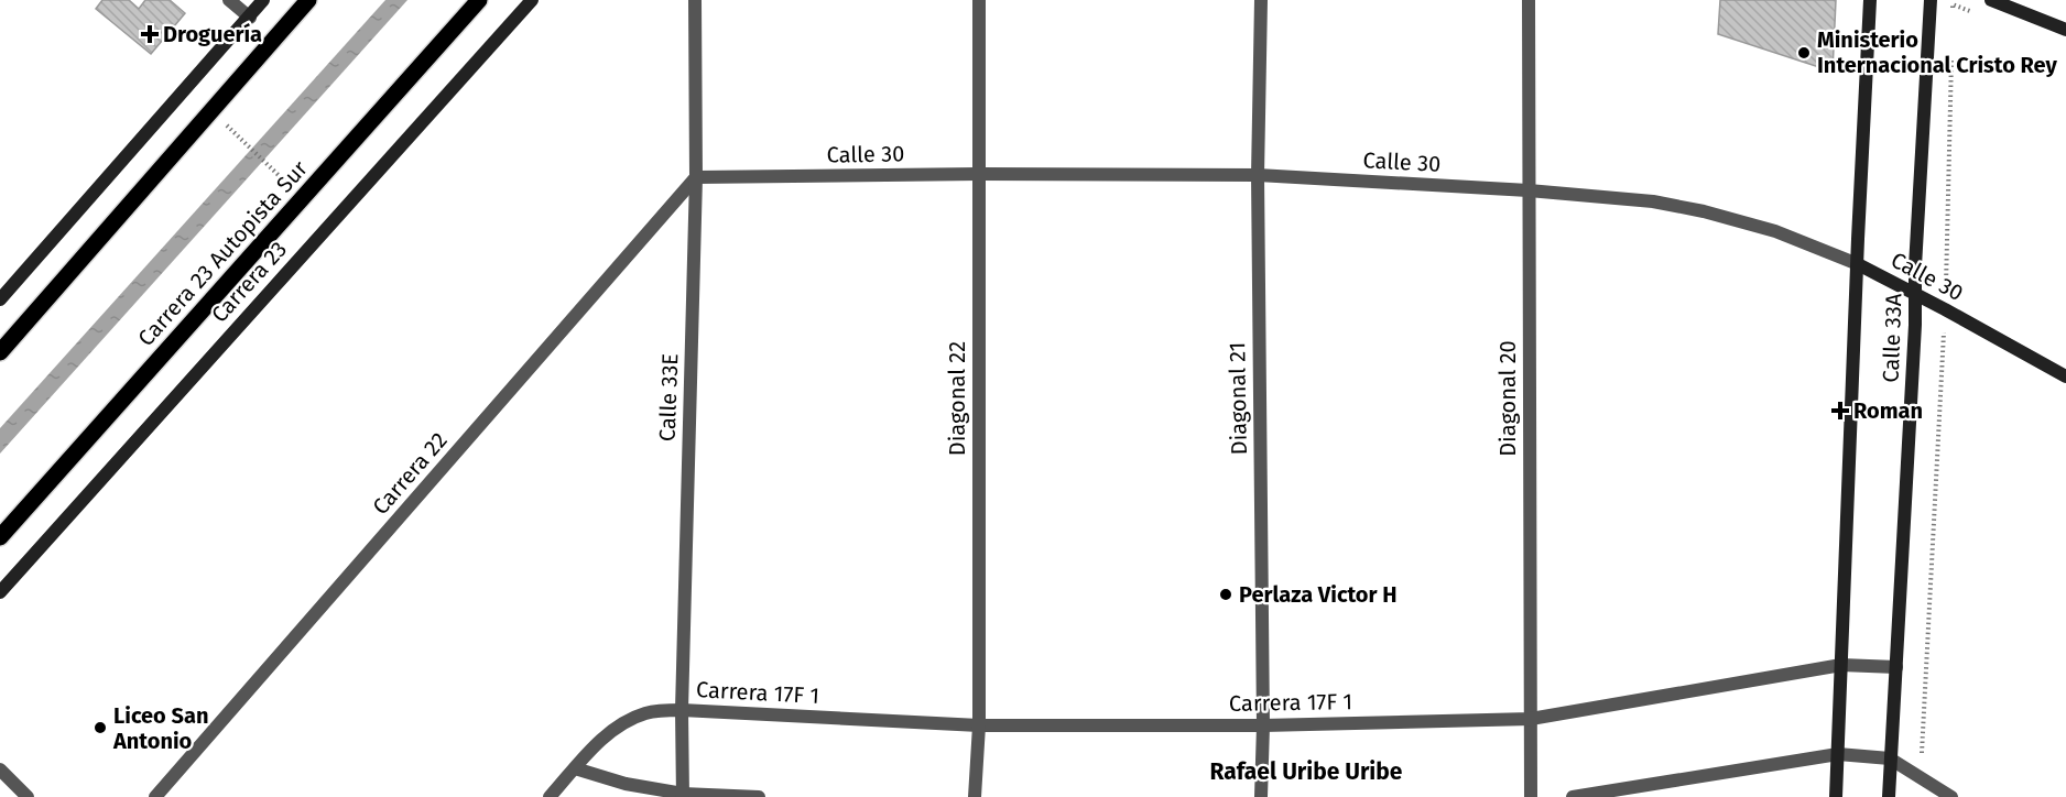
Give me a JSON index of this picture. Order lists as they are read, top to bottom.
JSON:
{
  "streets": {
    "main road": [
      "Calle 30",
      "Carrera 23 Autopista Sur",
      "Carrera 23",
      "Calle 33A"
    ],
    "street": [
      "Calle 33E",
      "Diagonal 22",
      "Diagonal 21",
      "Diagonal 20",
      "Carrera 22",
      "Carrera 17F 1"
    ]
  },
  "crossings": [
    ["Calle 30", "Calle 33A"],
    ["Calle 30", "Calle 33E"],
    ["Calle 30", "Diagonal 22"],
    ["Calle 30", "Diagonal 21"],
    ["Calle 30", "Diagonal 20"],
    ["Calle 30", "Carrera 22"],
    ["Calle 33A", "Carrera 17F 1"],
    ["Calle 33E", "Carrera 22"],
    ["Calle 33E", "Carrera 17F 1"],
    ["Diagonal 22", "Carrera 17F 1"],
    ["Diagonal 21", "Carrera 17F 1"],
    ["Diagonal 20", "Carrera 17F 1"]
  ],
  "districts": ["Rafael Uribe Uribe"],
  "places": {
    "health": ["Droguería", "Roman"],
    "other": ["Ministerio Internacional Cristo Rey", "Perlaza Victor H", "Liceo San Antonio"]
  }
}
